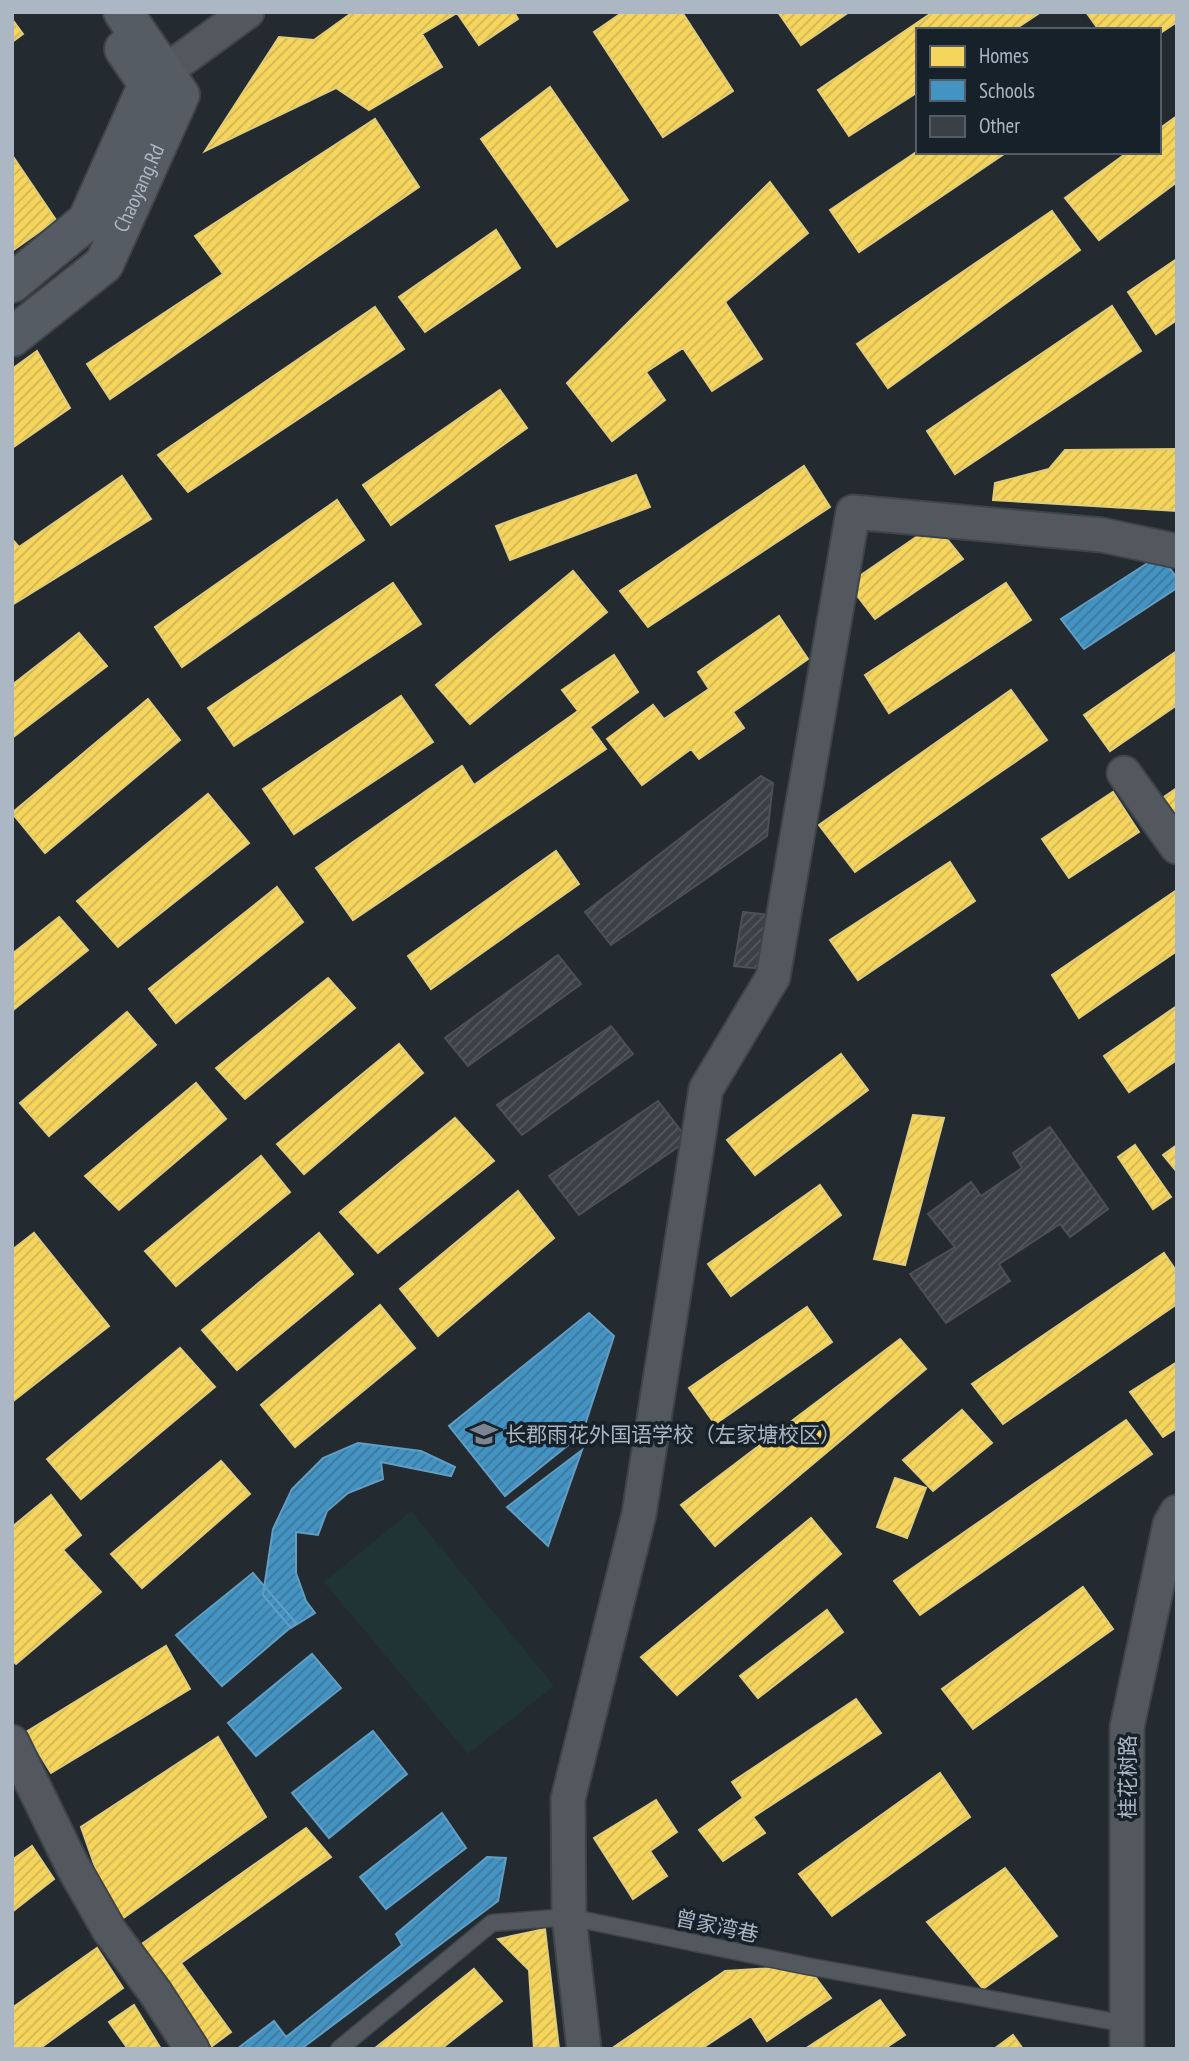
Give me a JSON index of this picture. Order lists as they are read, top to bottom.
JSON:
{
  "streets": {
    "street": ["Chaoyang.Rd", "桂花树路"],
    "lane": ["曾家湾巷"]
  },
  "crossings": [
    ["桂花树路", "曾家湾巷"]
  ],
  "places": {
    "school or university": ["长郡雨花外国语学校（左家塘校区）"]
  },
  "legend": ["Homes", "Schools", "Other"]
}
